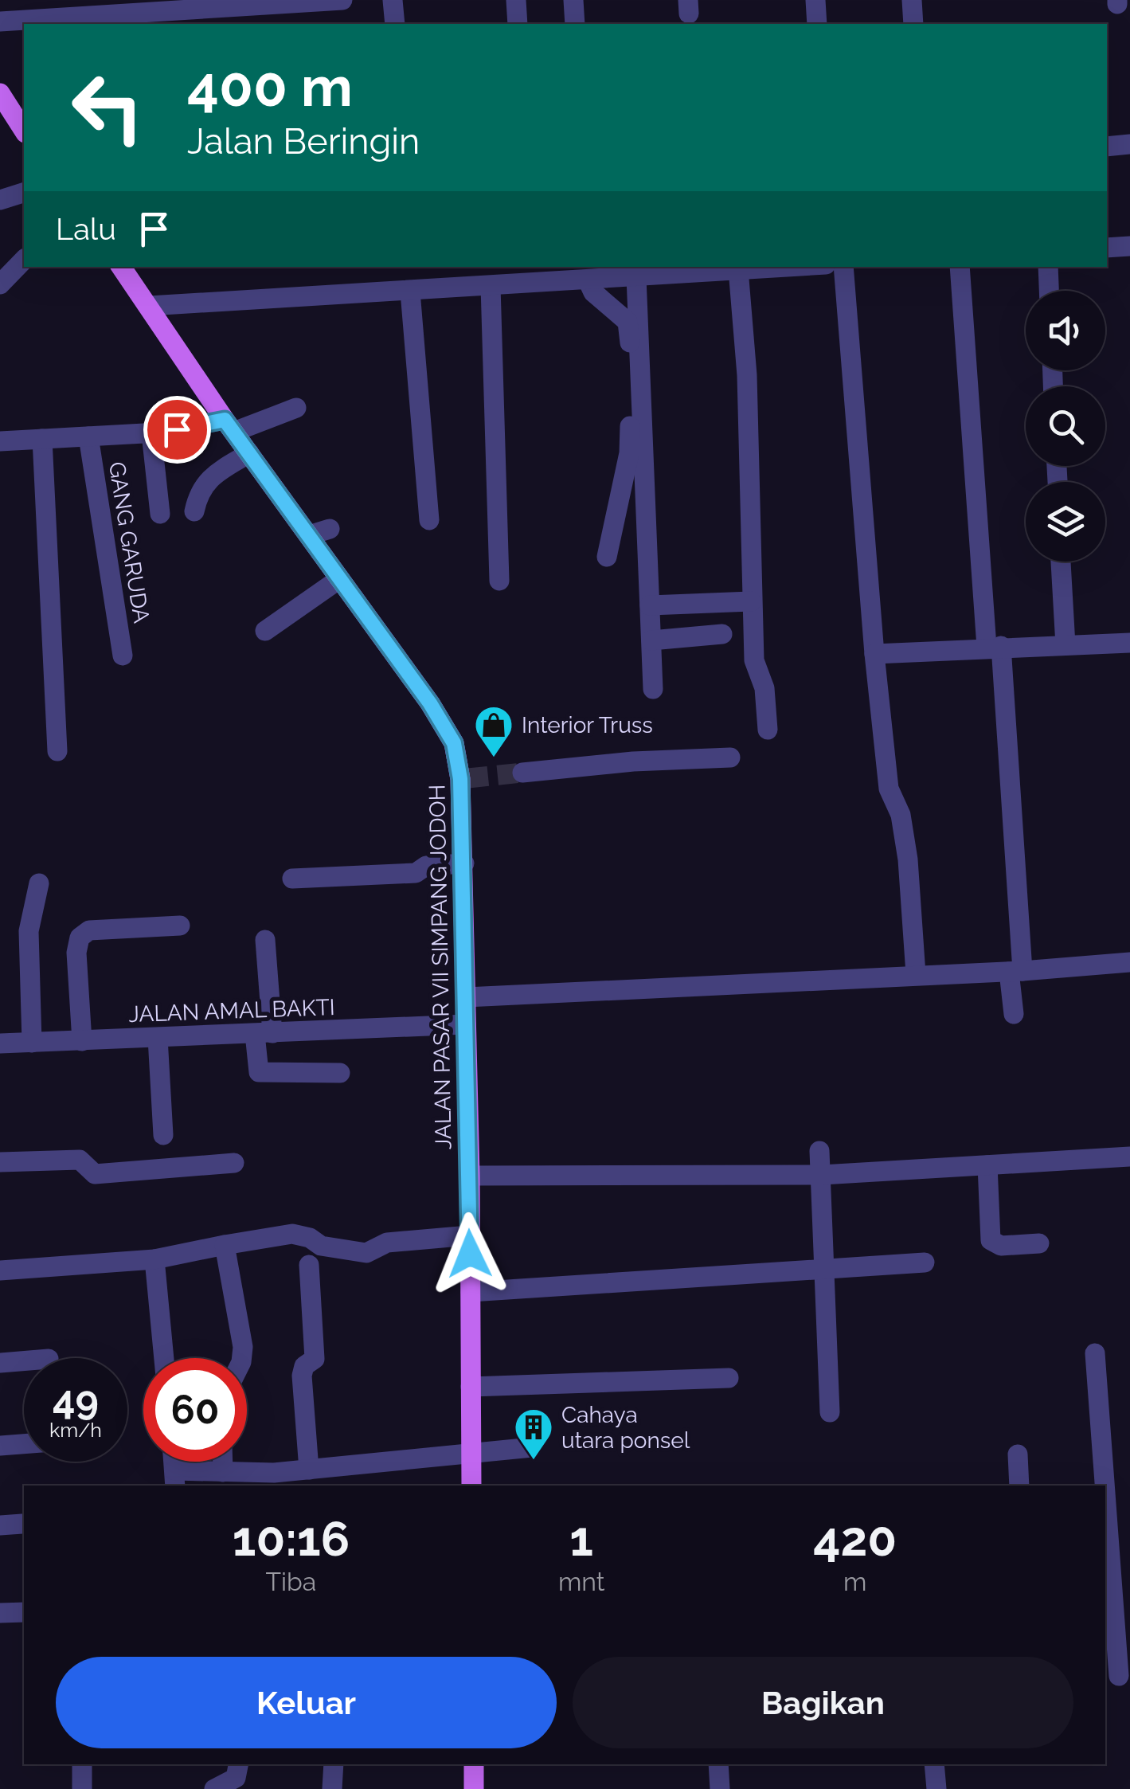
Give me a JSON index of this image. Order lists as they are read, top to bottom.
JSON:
{
  "streets": {
    "main road": ["JALAN PASAR VII SIMPANG JODOH"],
    "street": ["GANG GARUDA", "JALAN AMAL BAKTI"]
  },
  "crossings": [
    ["JALAN PASAR VII SIMPANG JODOH", "JALAN AMAL BAKTI"]
  ],
  "places": {
    "shop": ["Interior Truss"],
    "building": ["Cahaya utara ponsel"]
  },
  "page": {
    "turn": ["400 m", "Jalan Beringin"],
    "then": "Lalu",
    "speed": "49 km/h",
    "limit": "60",
    "eta": [
      "10:16",
      "Tiba",
      "1",
      "mnt",
      "420",
      "m"
    ],
    "buttons": ["Keluar", "Bagikan"]
  }
}
